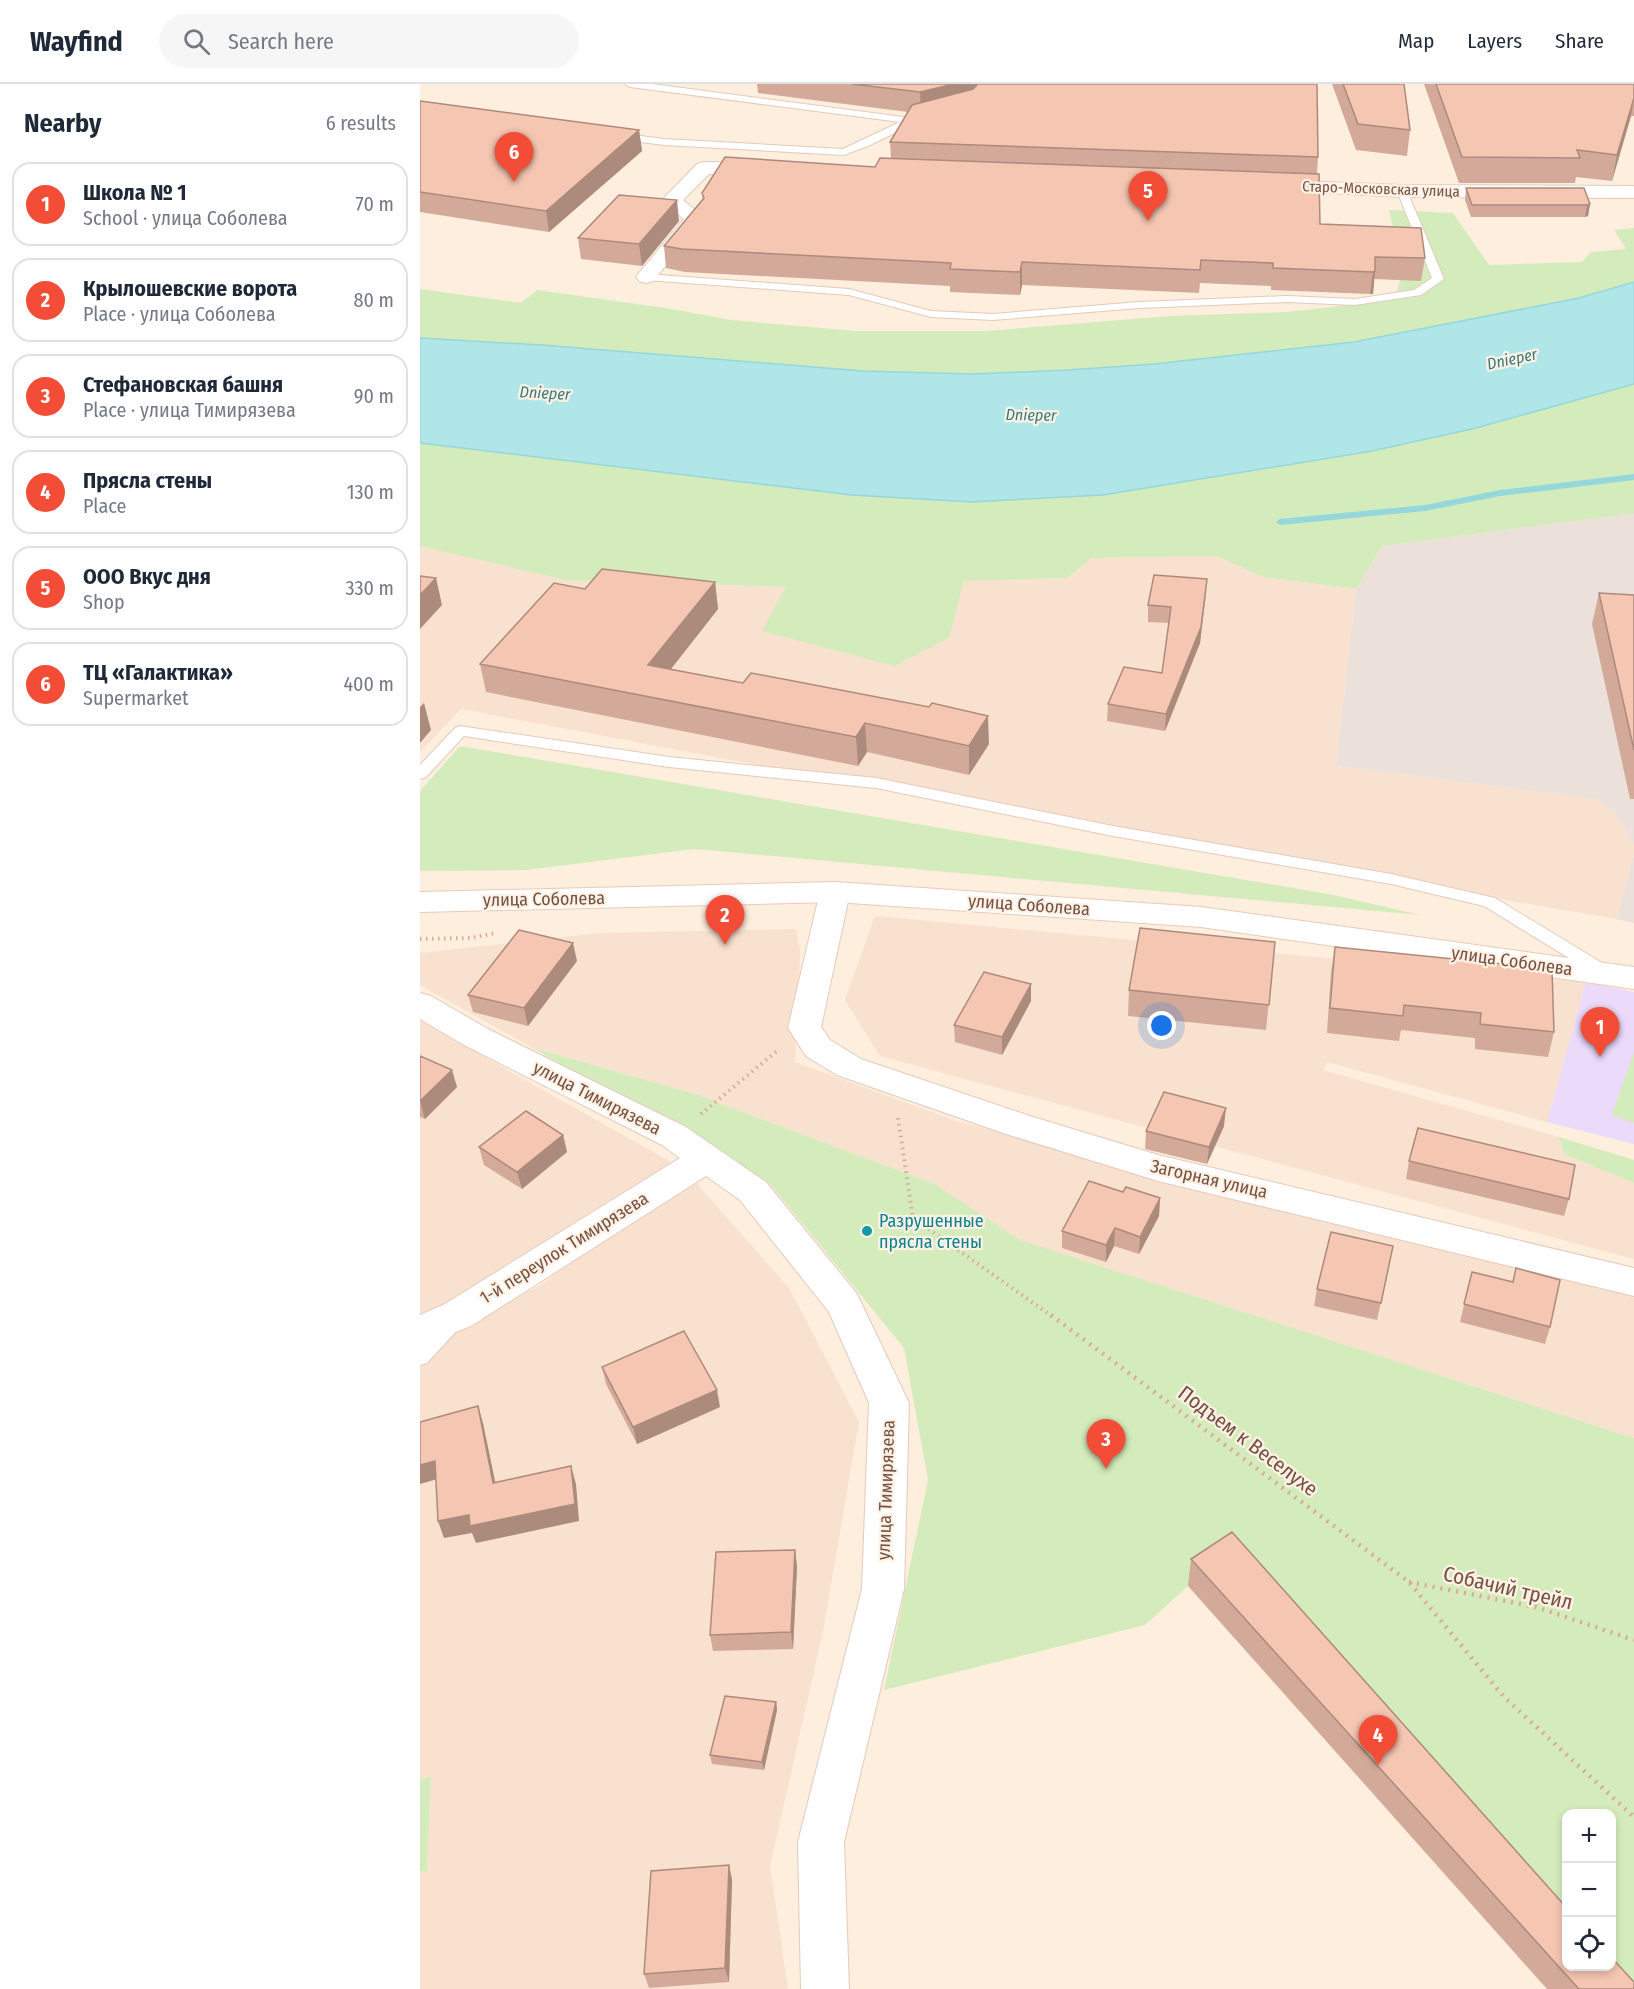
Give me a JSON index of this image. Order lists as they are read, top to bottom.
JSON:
{
  "streets": {
    "street": [
      "Старо-Московская улица",
      "улица Соболева",
      "улица Тимирязева",
      "Загорная улица",
      "1-й переулок Тимирязева"
    ],
    "path": ["Подъем к Веселухе", "Собачий трейл"]
  },
  "crossings": [
    ["улица Тимирязева", "1-й переулок Тимирязева"],
    ["Загорная улица", "Подъем к Веселухе"],
    ["Подъем к Веселухе", "Собачий трейл"]
  ],
  "water": ["Dnieper"],
  "places": ["Разрушенные прясла стены"],
  "page": {
    "header": "Wayfind",
    "search": "Search here",
    "nav": ["Map", "Layers", "Share"],
    "heading": ["Nearby", "6 results"],
    "pins": [
      "6",
      "5",
      "2",
      "1",
      "3",
      "4"
    ],
    "list": [
      {
        "mark": "1",
        "name": "Школа № 1",
        "note": "School · улица Соболева",
        "value": "70 m"
      },
      {
        "mark": "2",
        "name": "Крылошевские ворота",
        "note": "Place · улица Соболева",
        "value": "80 m"
      },
      {
        "mark": "3",
        "name": "Стефановская башня",
        "note": "Place · улица Тимирязева",
        "value": "90 m"
      },
      {
        "mark": "4",
        "name": "Прясла стены",
        "note": "Place",
        "value": "130 m"
      },
      {
        "mark": "5",
        "name": "ООО Вкус дня",
        "note": "Shop",
        "value": "330 m"
      },
      {
        "mark": "6",
        "name": "ТЦ «Галактика»",
        "note": "Supermarket",
        "value": "400 m"
      }
    ],
    "map_buttons": ["+", "−"]
  }
}
